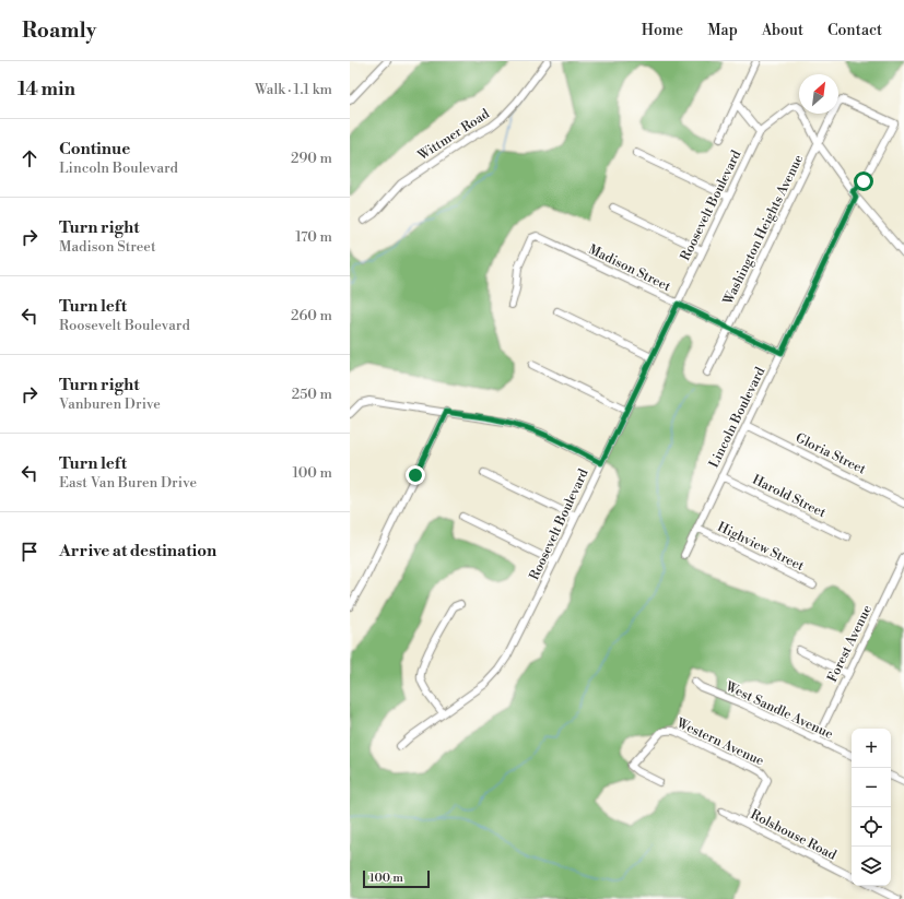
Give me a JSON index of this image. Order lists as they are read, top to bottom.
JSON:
{
  "streets": {
    "street": [
      "Wittmer Road",
      "Roosevelt Boulevard",
      "Washington Heights Avenue",
      "Madison Street",
      "Lincoln Boulevard",
      "Gloria Street",
      "Harold Street",
      "Highview Street",
      "Forest Avenue",
      "West Sandle Avenue",
      "Western Avenue",
      "Rolshouse Road"
    ]
  },
  "crossings": [
    ["Roosevelt Boulevard", "Washington Heights Avenue"],
    ["Roosevelt Boulevard", "Madison Street"],
    ["Washington Heights Avenue", "Madison Street"],
    ["Washington Heights Avenue", "Lincoln Boulevard"],
    ["Madison Street", "Lincoln Boulevard"],
    ["Lincoln Boulevard", "Gloria Street"],
    ["Lincoln Boulevard", "Harold Street"],
    ["Lincoln Boulevard", "Highview Street"],
    ["Forest Avenue", "West Sandle Avenue"],
    ["Western Avenue", "Rolshouse Road"]
  ],
  "scale_bar": "100 m",
  "north": "top right",
  "page": {
    "header": "Roamly",
    "nav": [
      "Home",
      "Map",
      "About",
      "Contact"
    ],
    "heading": ["14 min", "Walk · 1.1 km"],
    "list": [
      ["Continue", "Lincoln Boulevard", "290 m"],
      ["Turn right", "Madison Street", "170 m"],
      ["Turn left", "Roosevelt Boulevard", "260 m"],
      ["Turn right", "Vanburen Drive", "250 m"],
      ["Turn left", "East Van Buren Drive", "100 m"],
      "Arrive at destination"
    ],
    "map_buttons": ["+", "−"],
    "scale": "100 m"
  }
}
